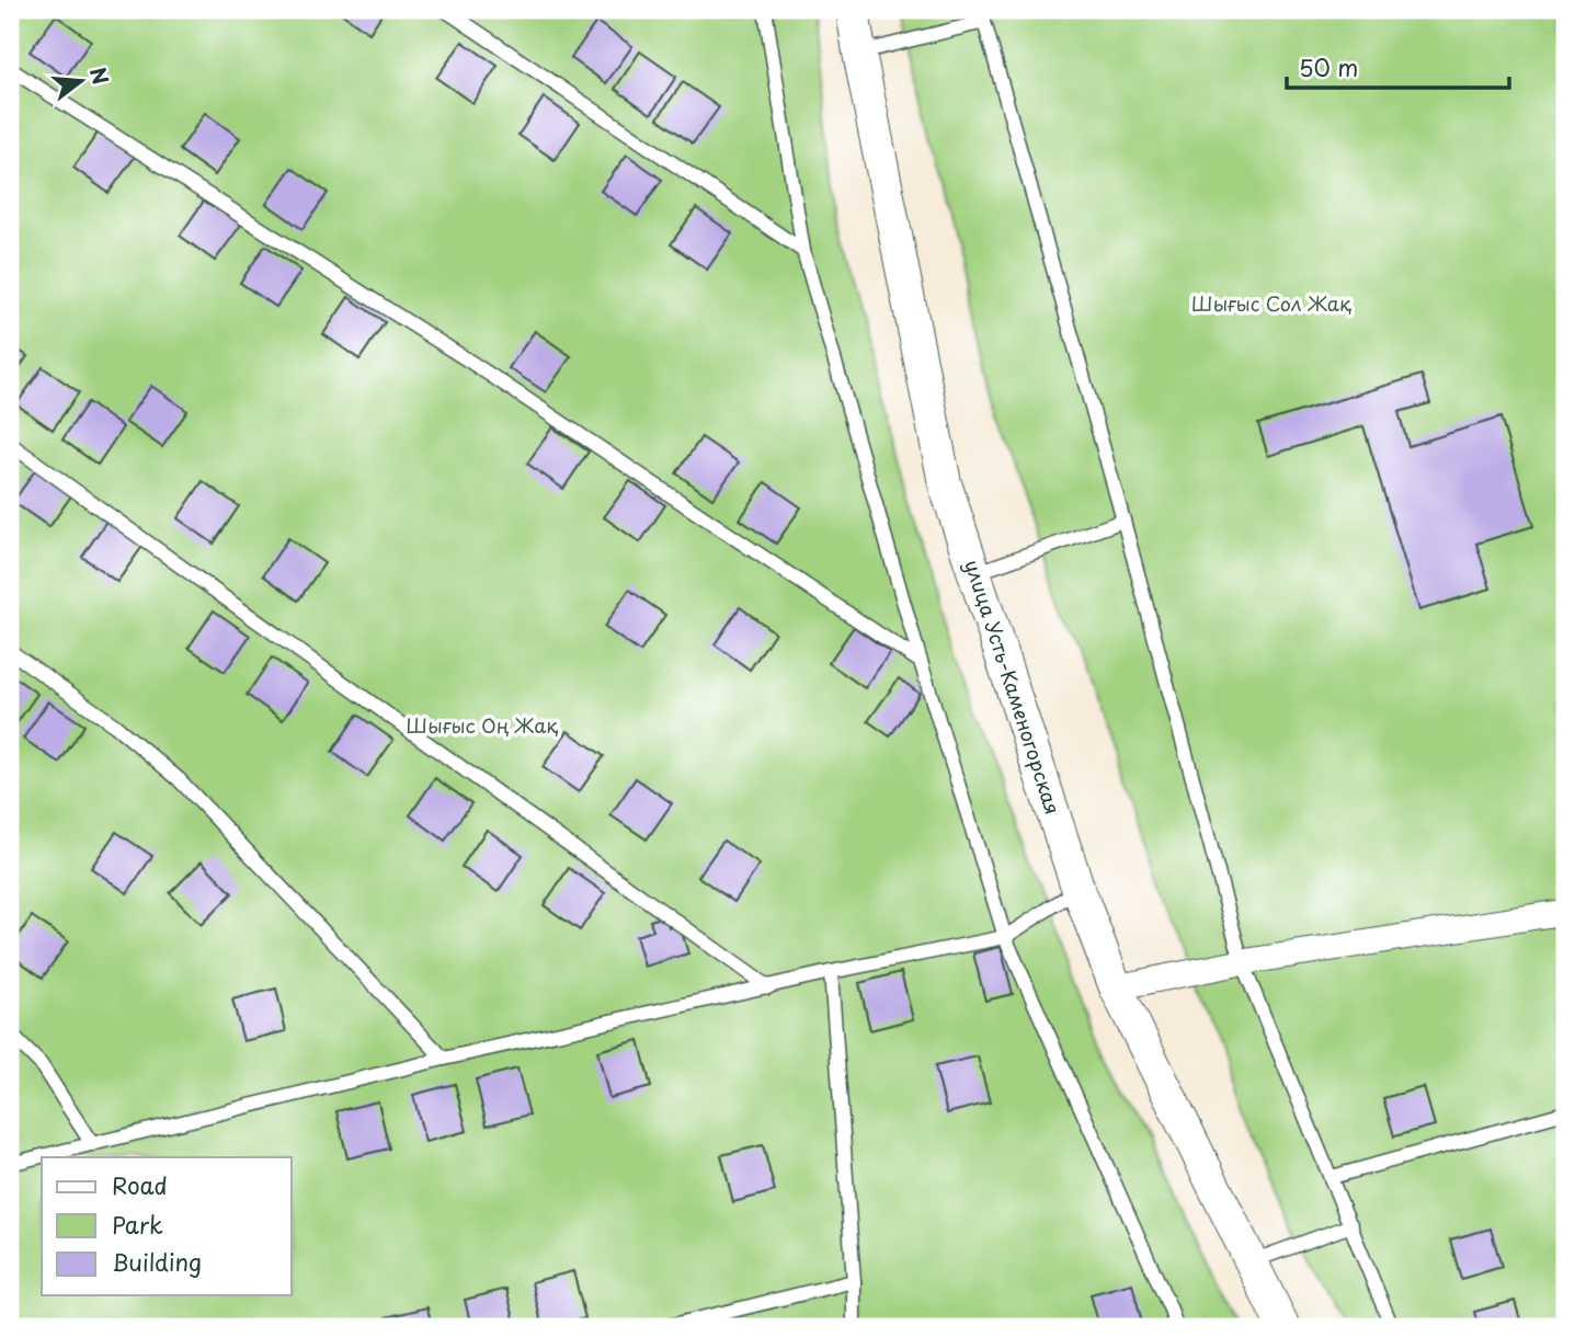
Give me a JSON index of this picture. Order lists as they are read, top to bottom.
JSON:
{
  "streets": {
    "street": ["улица Усть-Каменогорская"]
  },
  "parks": ["Шығыс Сол Жақ", "Шығыс Оң Жақ"],
  "legend": ["Road", "Park", "Building"],
  "scale_bar": "50 m",
  "north": "right"
}
